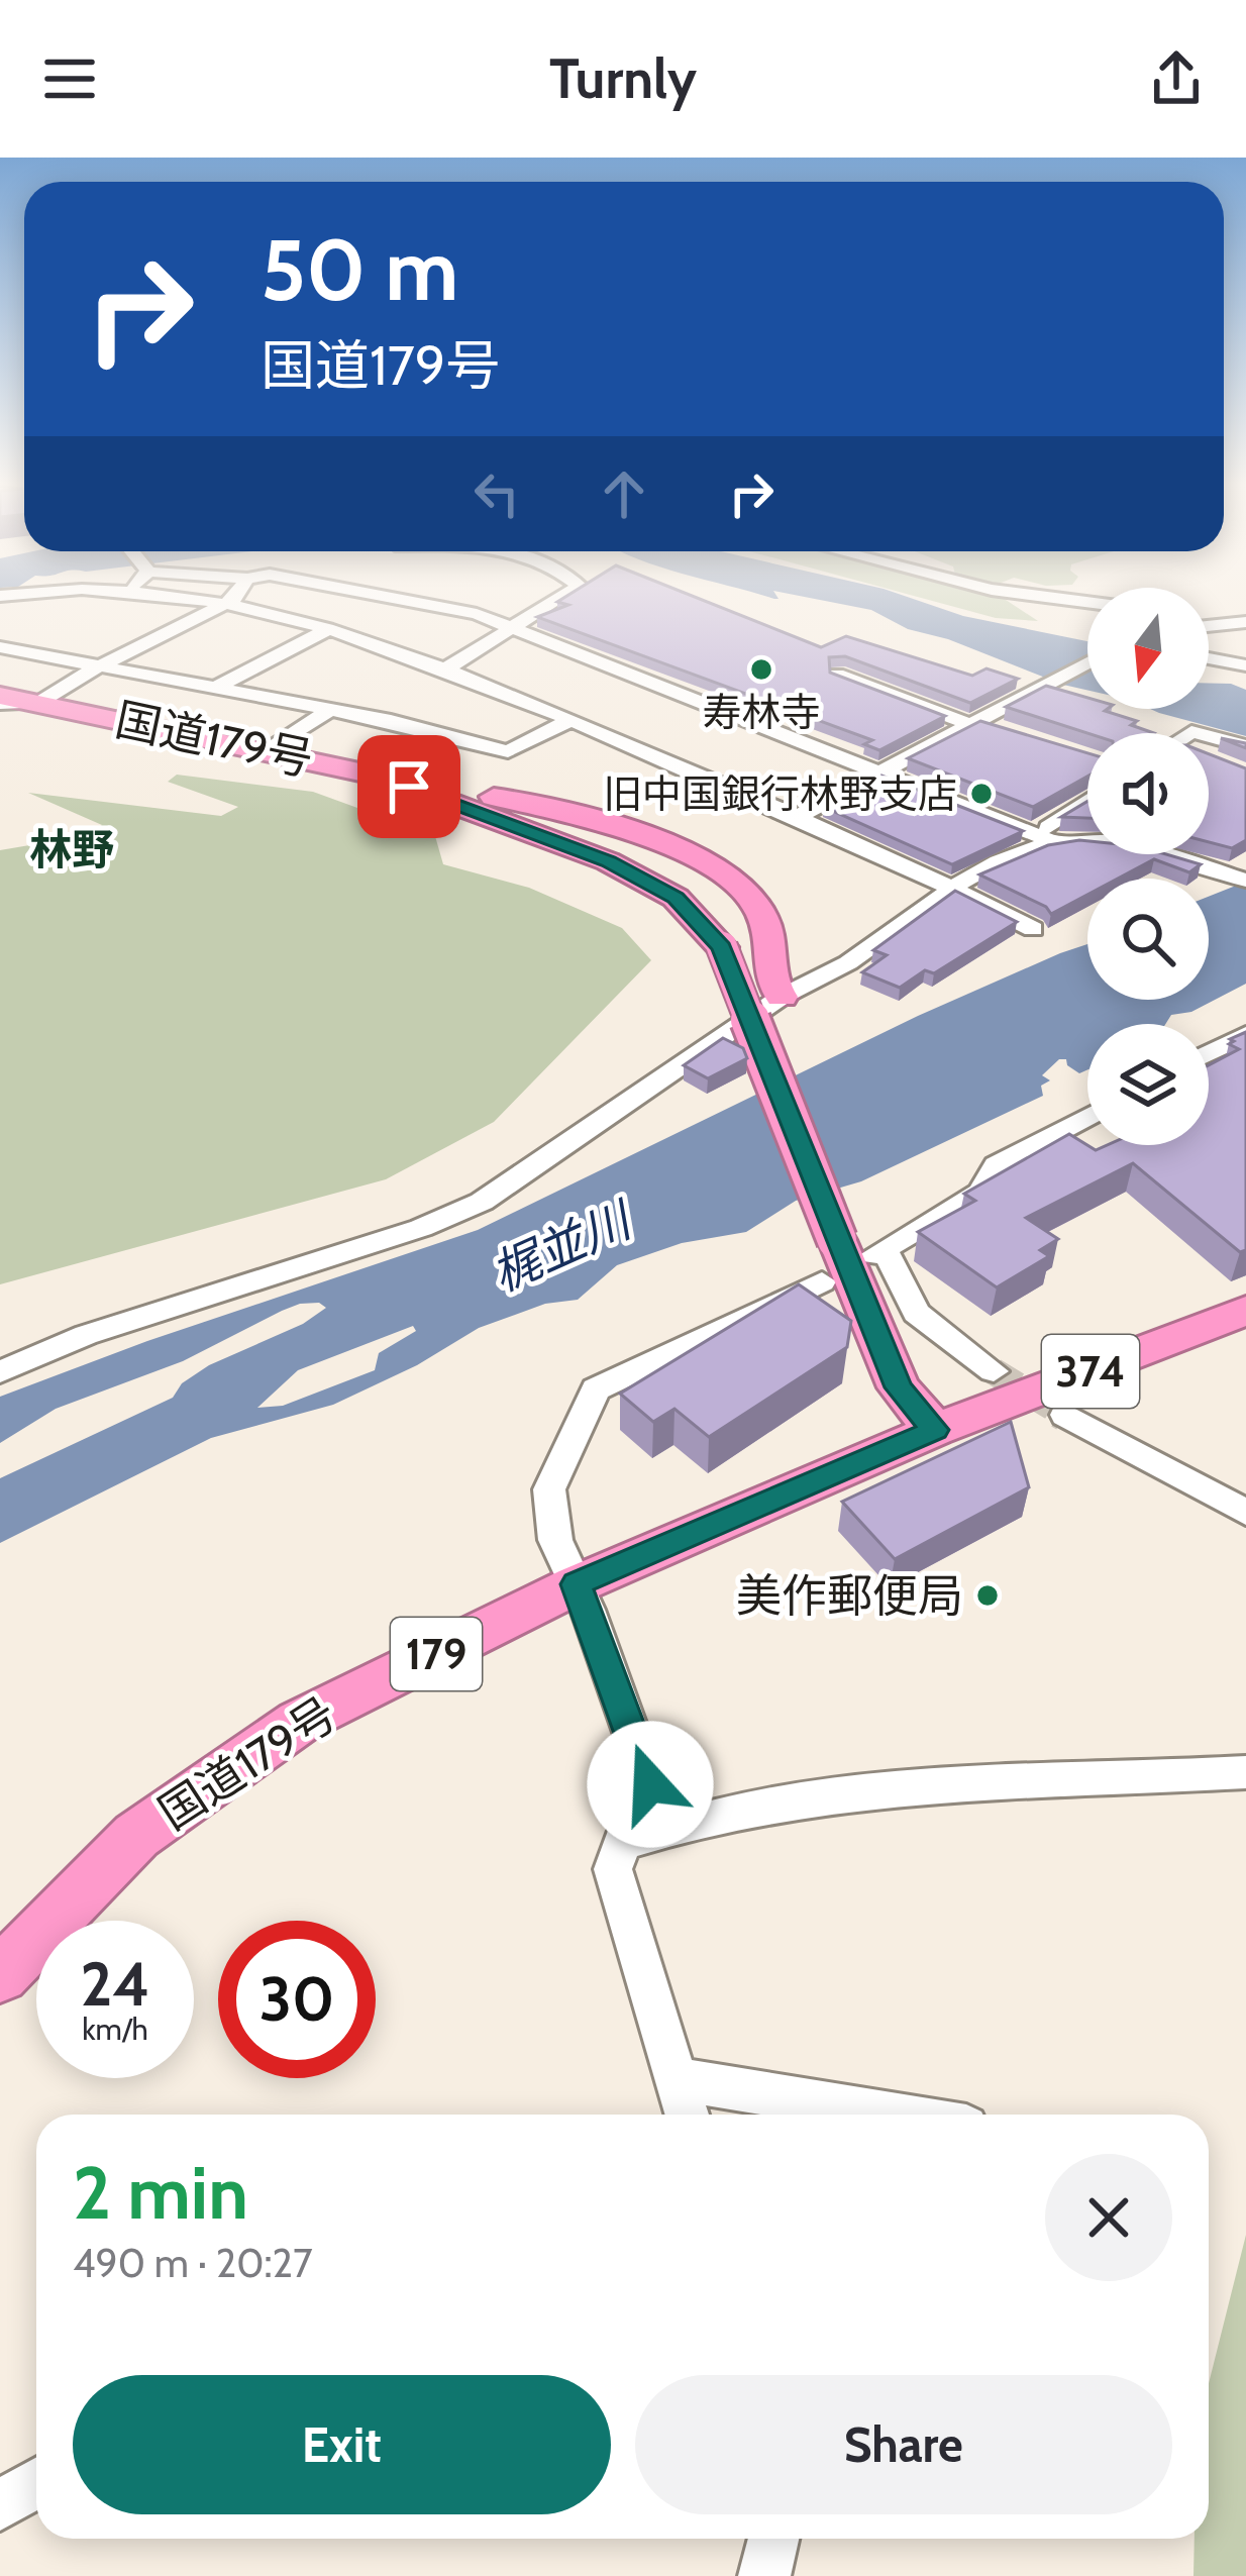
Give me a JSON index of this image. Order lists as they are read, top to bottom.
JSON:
{
  "streets": {
    "highway": ["国道179号", "374", "179"]
  },
  "crossings": [
    ["国道179号", "374"]
  ],
  "districts": ["林野"],
  "water": ["梶並川"],
  "places": ["寿林寺", "旧中国銀行林野支店", "美作郵便局"],
  "north": "bottom",
  "page": {
    "header": "Turnly",
    "turn": ["50 m", "国道179号"],
    "speed": "24 km/h",
    "limit": "30",
    "heading": ["2 min", "490 m · 20:27"],
    "buttons": ["Exit", "Share"]
  }
}
